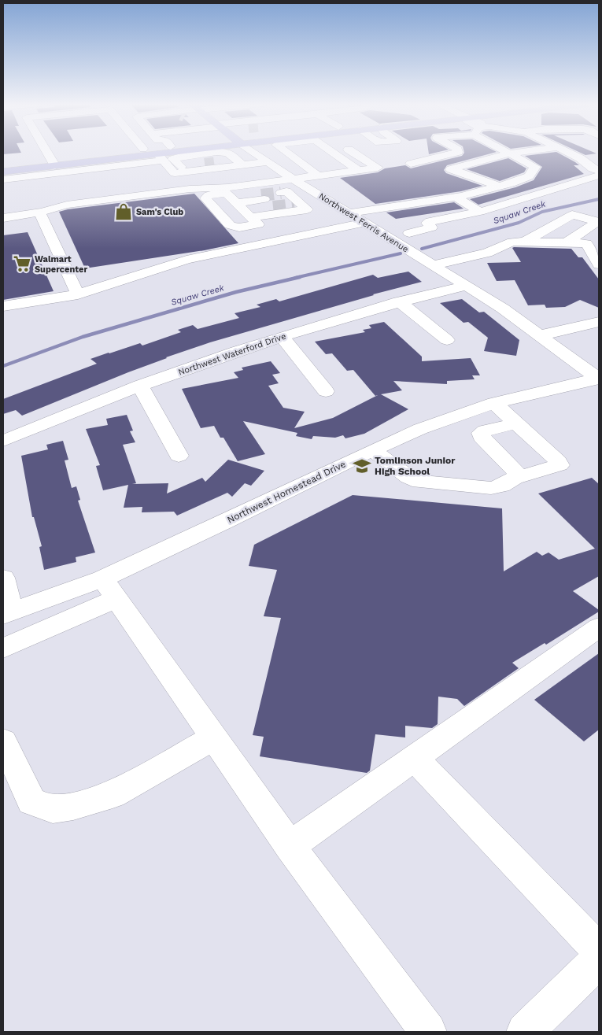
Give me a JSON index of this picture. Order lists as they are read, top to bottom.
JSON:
{
  "streets": {
    "street": ["Northwest Ferris Avenue", "Northwest Waterford Drive", "Northwest Homestead Drive"]
  },
  "crossings": [
    ["Northwest Ferris Avenue", "Northwest Waterford Drive"],
    ["Northwest Ferris Avenue", "Northwest Homestead Drive"]
  ],
  "water": ["Squaw Creek"],
  "places": {
    "shop": ["Sam's Club"],
    "supermarket": ["Walmart Supercenter"],
    "school or university": ["Tomlinson Junior High School"]
  }
}
